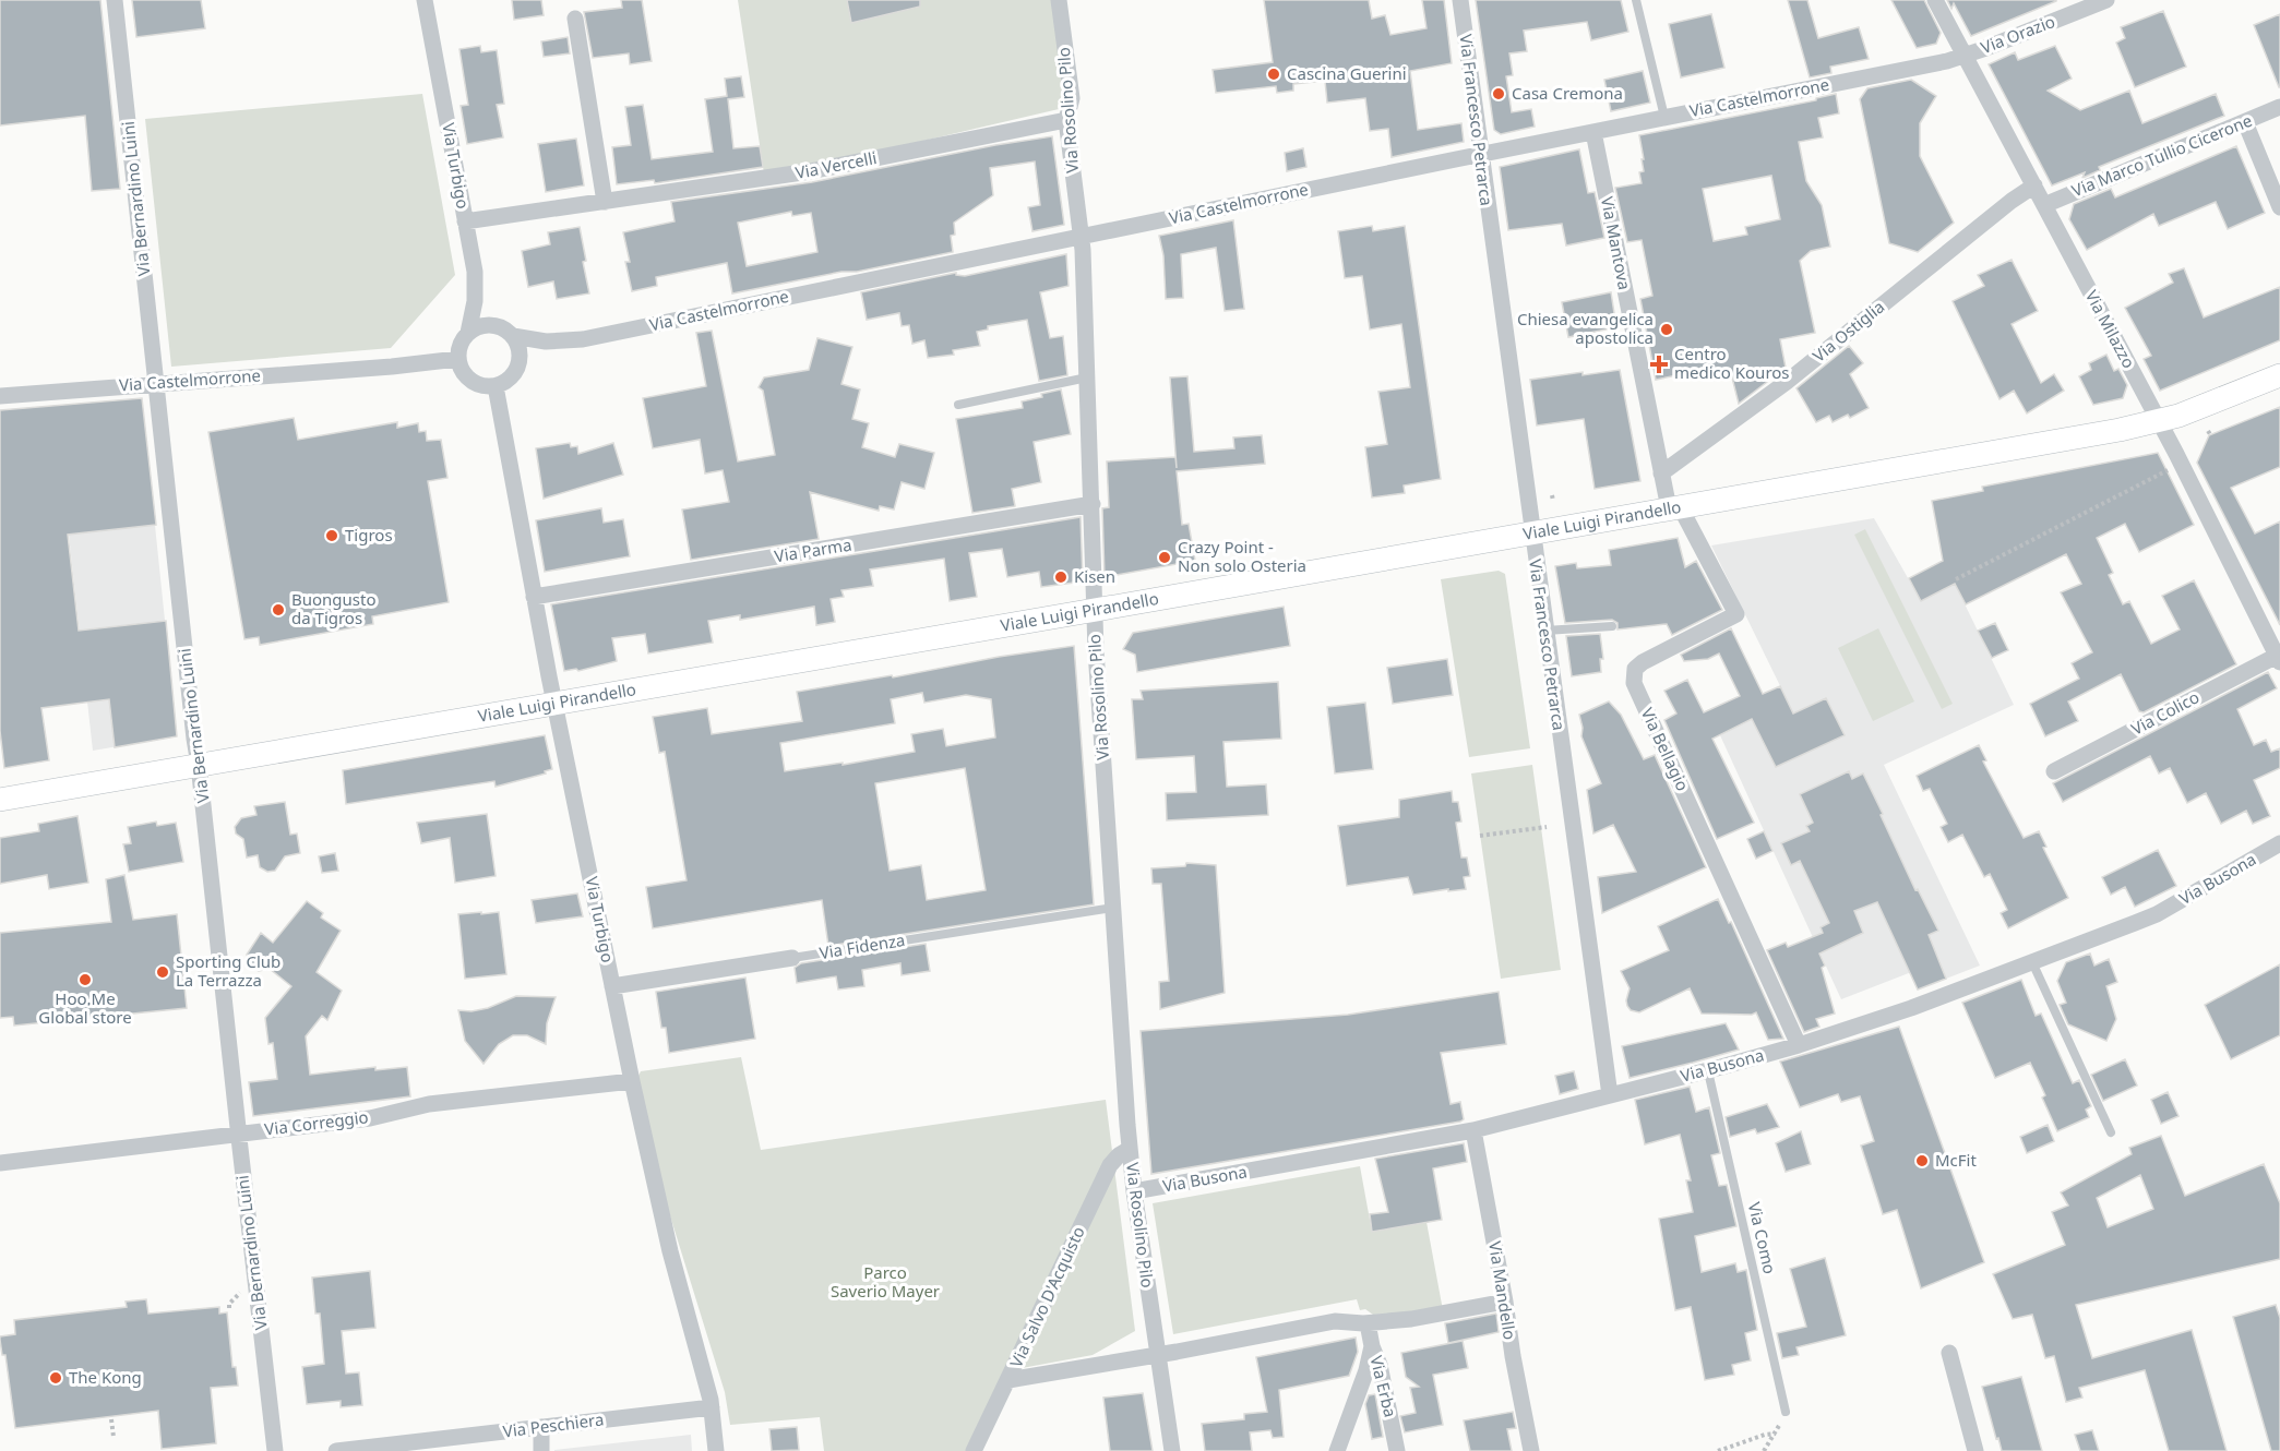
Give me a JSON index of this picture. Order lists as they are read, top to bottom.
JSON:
{
  "streets": {
    "main road": ["Viale Luigi Pirandello"],
    "street": [
      "Via Orazio",
      "Via Castelmorrone",
      "Via Rosolino Pilo",
      "Via Francesco Petrarca",
      "Via Marco Tullio Cicerone",
      "Via Turbigo",
      "Via Vercelli",
      "Via Bernardino Luini",
      "Via Mantova",
      "Via Milazzo",
      "Via Ostiglia",
      "Via Parma",
      "Via Colico",
      "Via Bellagio",
      "Via Busona",
      "Via Fidenza",
      "Via Correggio",
      "Via Mandello",
      "Via Salvo D'Acquisto",
      "Via Erba",
      "Via Peschiera"
    ],
    "lane": ["Via Como"]
  },
  "crossings": [
    ["Via Orazio", "Via Castelmorrone"],
    ["Via Orazio", "Via Milazzo"],
    ["Via Castelmorrone", "Via Rosolino Pilo"],
    ["Via Castelmorrone", "Via Francesco Petrarca"],
    ["Via Castelmorrone", "Via Turbigo"],
    ["Via Castelmorrone", "Via Bernardino Luini"],
    ["Via Castelmorrone", "Via Mantova"],
    ["Via Castelmorrone", "Via Milazzo"],
    ["Via Rosolino Pilo", "Via Vercelli"],
    ["Via Rosolino Pilo", "Viale Luigi Pirandello"],
    ["Via Rosolino Pilo", "Via Parma"],
    ["Via Rosolino Pilo", "Via Busona"],
    ["Via Rosolino Pilo", "Via Fidenza"],
    ["Via Rosolino Pilo", "Via Salvo D'Acquisto"],
    ["Via Francesco Petrarca", "Viale Luigi Pirandello"],
    ["Via Francesco Petrarca", "Via Busona"],
    ["Via Marco Tullio Cicerone", "Via Milazzo"],
    ["Via Turbigo", "Via Vercelli"],
    ["Via Turbigo", "Viale Luigi Pirandello"],
    ["Via Turbigo", "Via Parma"],
    ["Via Turbigo", "Via Fidenza"],
    ["Via Turbigo", "Via Correggio"],
    ["Via Turbigo", "Via Peschiera"],
    ["Via Bernardino Luini", "Viale Luigi Pirandello"],
    ["Via Bernardino Luini", "Via Correggio"],
    ["Via Mantova", "Via Ostiglia"],
    ["Via Mantova", "Viale Luigi Pirandello"],
    ["Via Mantova", "Via Bellagio"],
    ["Via Milazzo", "Via Ostiglia"],
    ["Via Milazzo", "Viale Luigi Pirandello"],
    ["Via Milazzo", "Via Colico"],
    ["Viale Luigi Pirandello", "Via Bellagio"],
    ["Via Bellagio", "Via Busona"],
    ["Via Busona", "Via Como"],
    ["Via Busona", "Via Mandello"]
  ],
  "parks": ["Parco Saverio Mayer"],
  "places": {
    "other": [
      "Cascina Guerini",
      "Casa Cremona",
      "Chiesa evangelica apostolica",
      "Tigros",
      "Crazy Point - Non solo Osteria",
      "Kisen",
      "Buongusto da Tigros",
      "Sporting Club La Terrazza",
      "Hoo.Me Global store",
      "McFit",
      "The Kong"
    ],
    "health": ["Centro medico Kouros"]
  }
}
